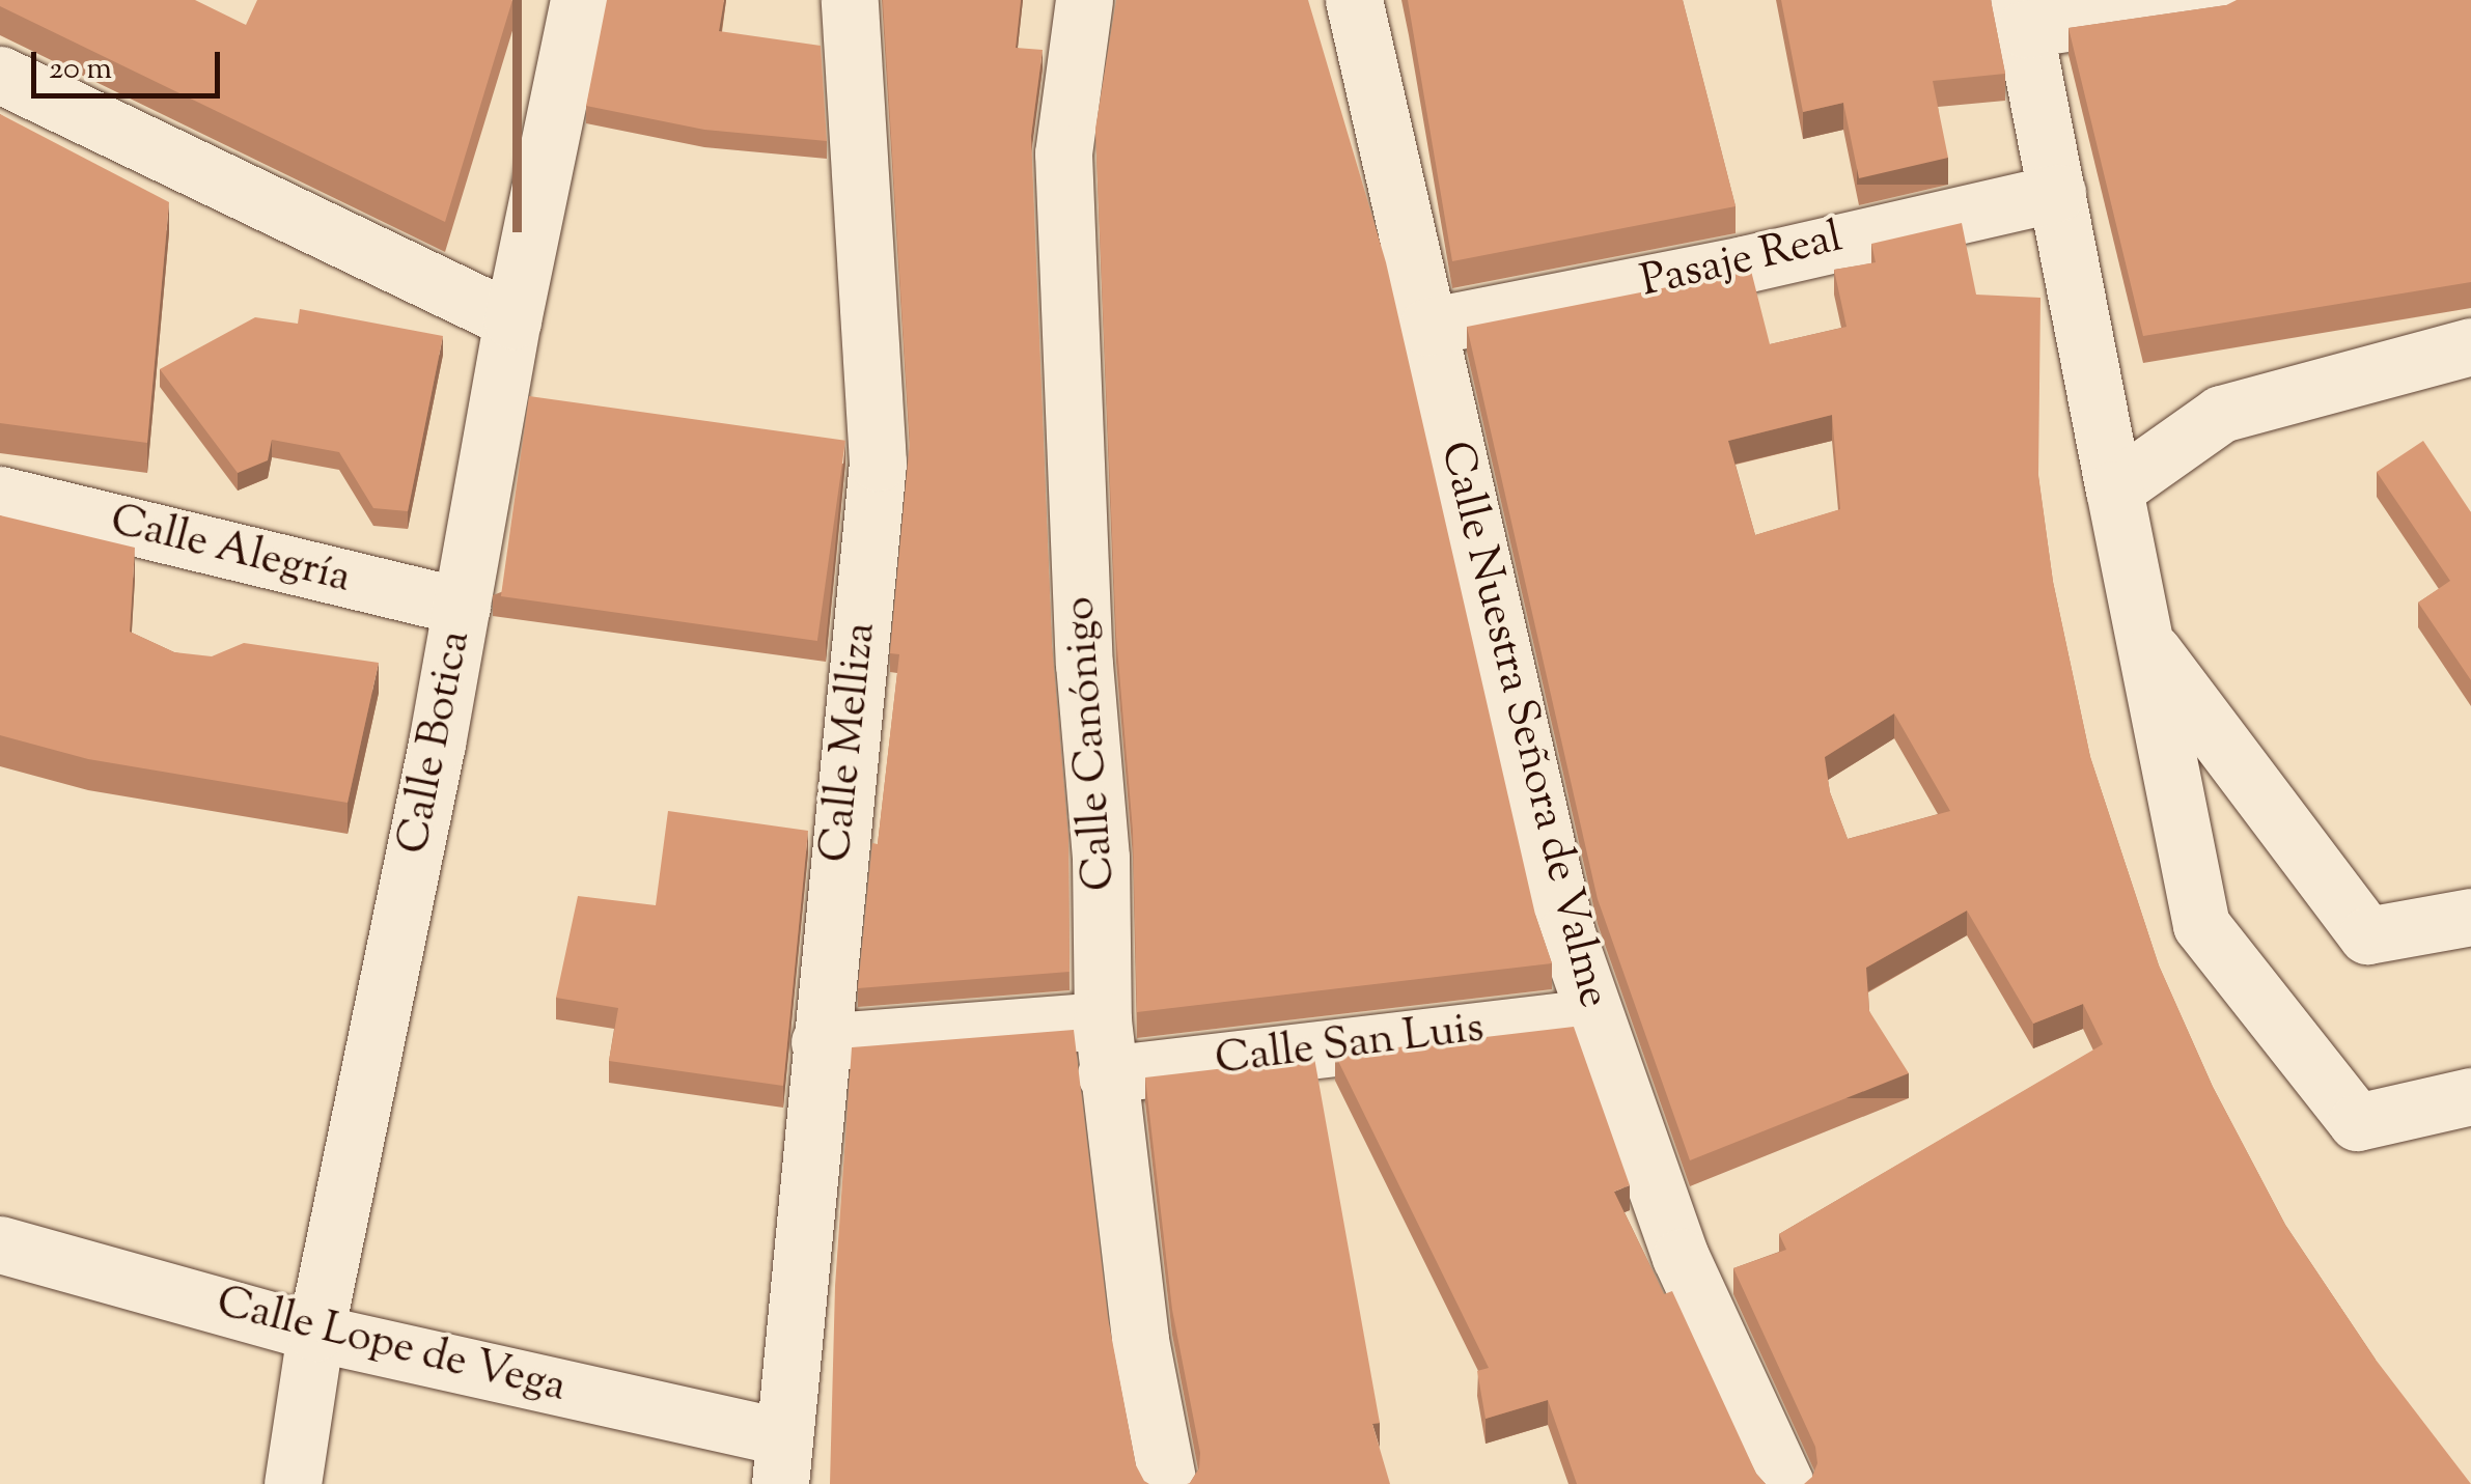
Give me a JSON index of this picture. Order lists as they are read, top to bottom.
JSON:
{
  "streets": {
    "street": [
      "Pasaje Real",
      "Calle Alegría",
      "Calle Nuestra Señora de Valme",
      "Calle Botica",
      "Calle Melliza",
      "Calle Canónigo",
      "Calle San Luis",
      "Calle Lope de Vega"
    ]
  },
  "crossings": [
    ["Pasaje Real", "Calle Nuestra Señora de Valme"],
    ["Calle Alegría", "Calle Botica"],
    ["Calle Nuestra Señora de Valme", "Calle San Luis"],
    ["Calle Botica", "Calle Lope de Vega"],
    ["Calle Melliza", "Calle San Luis"],
    ["Calle Melliza", "Calle Lope de Vega"],
    ["Calle Canónigo", "Calle San Luis"]
  ],
  "scale_bar": "20 m"
}
